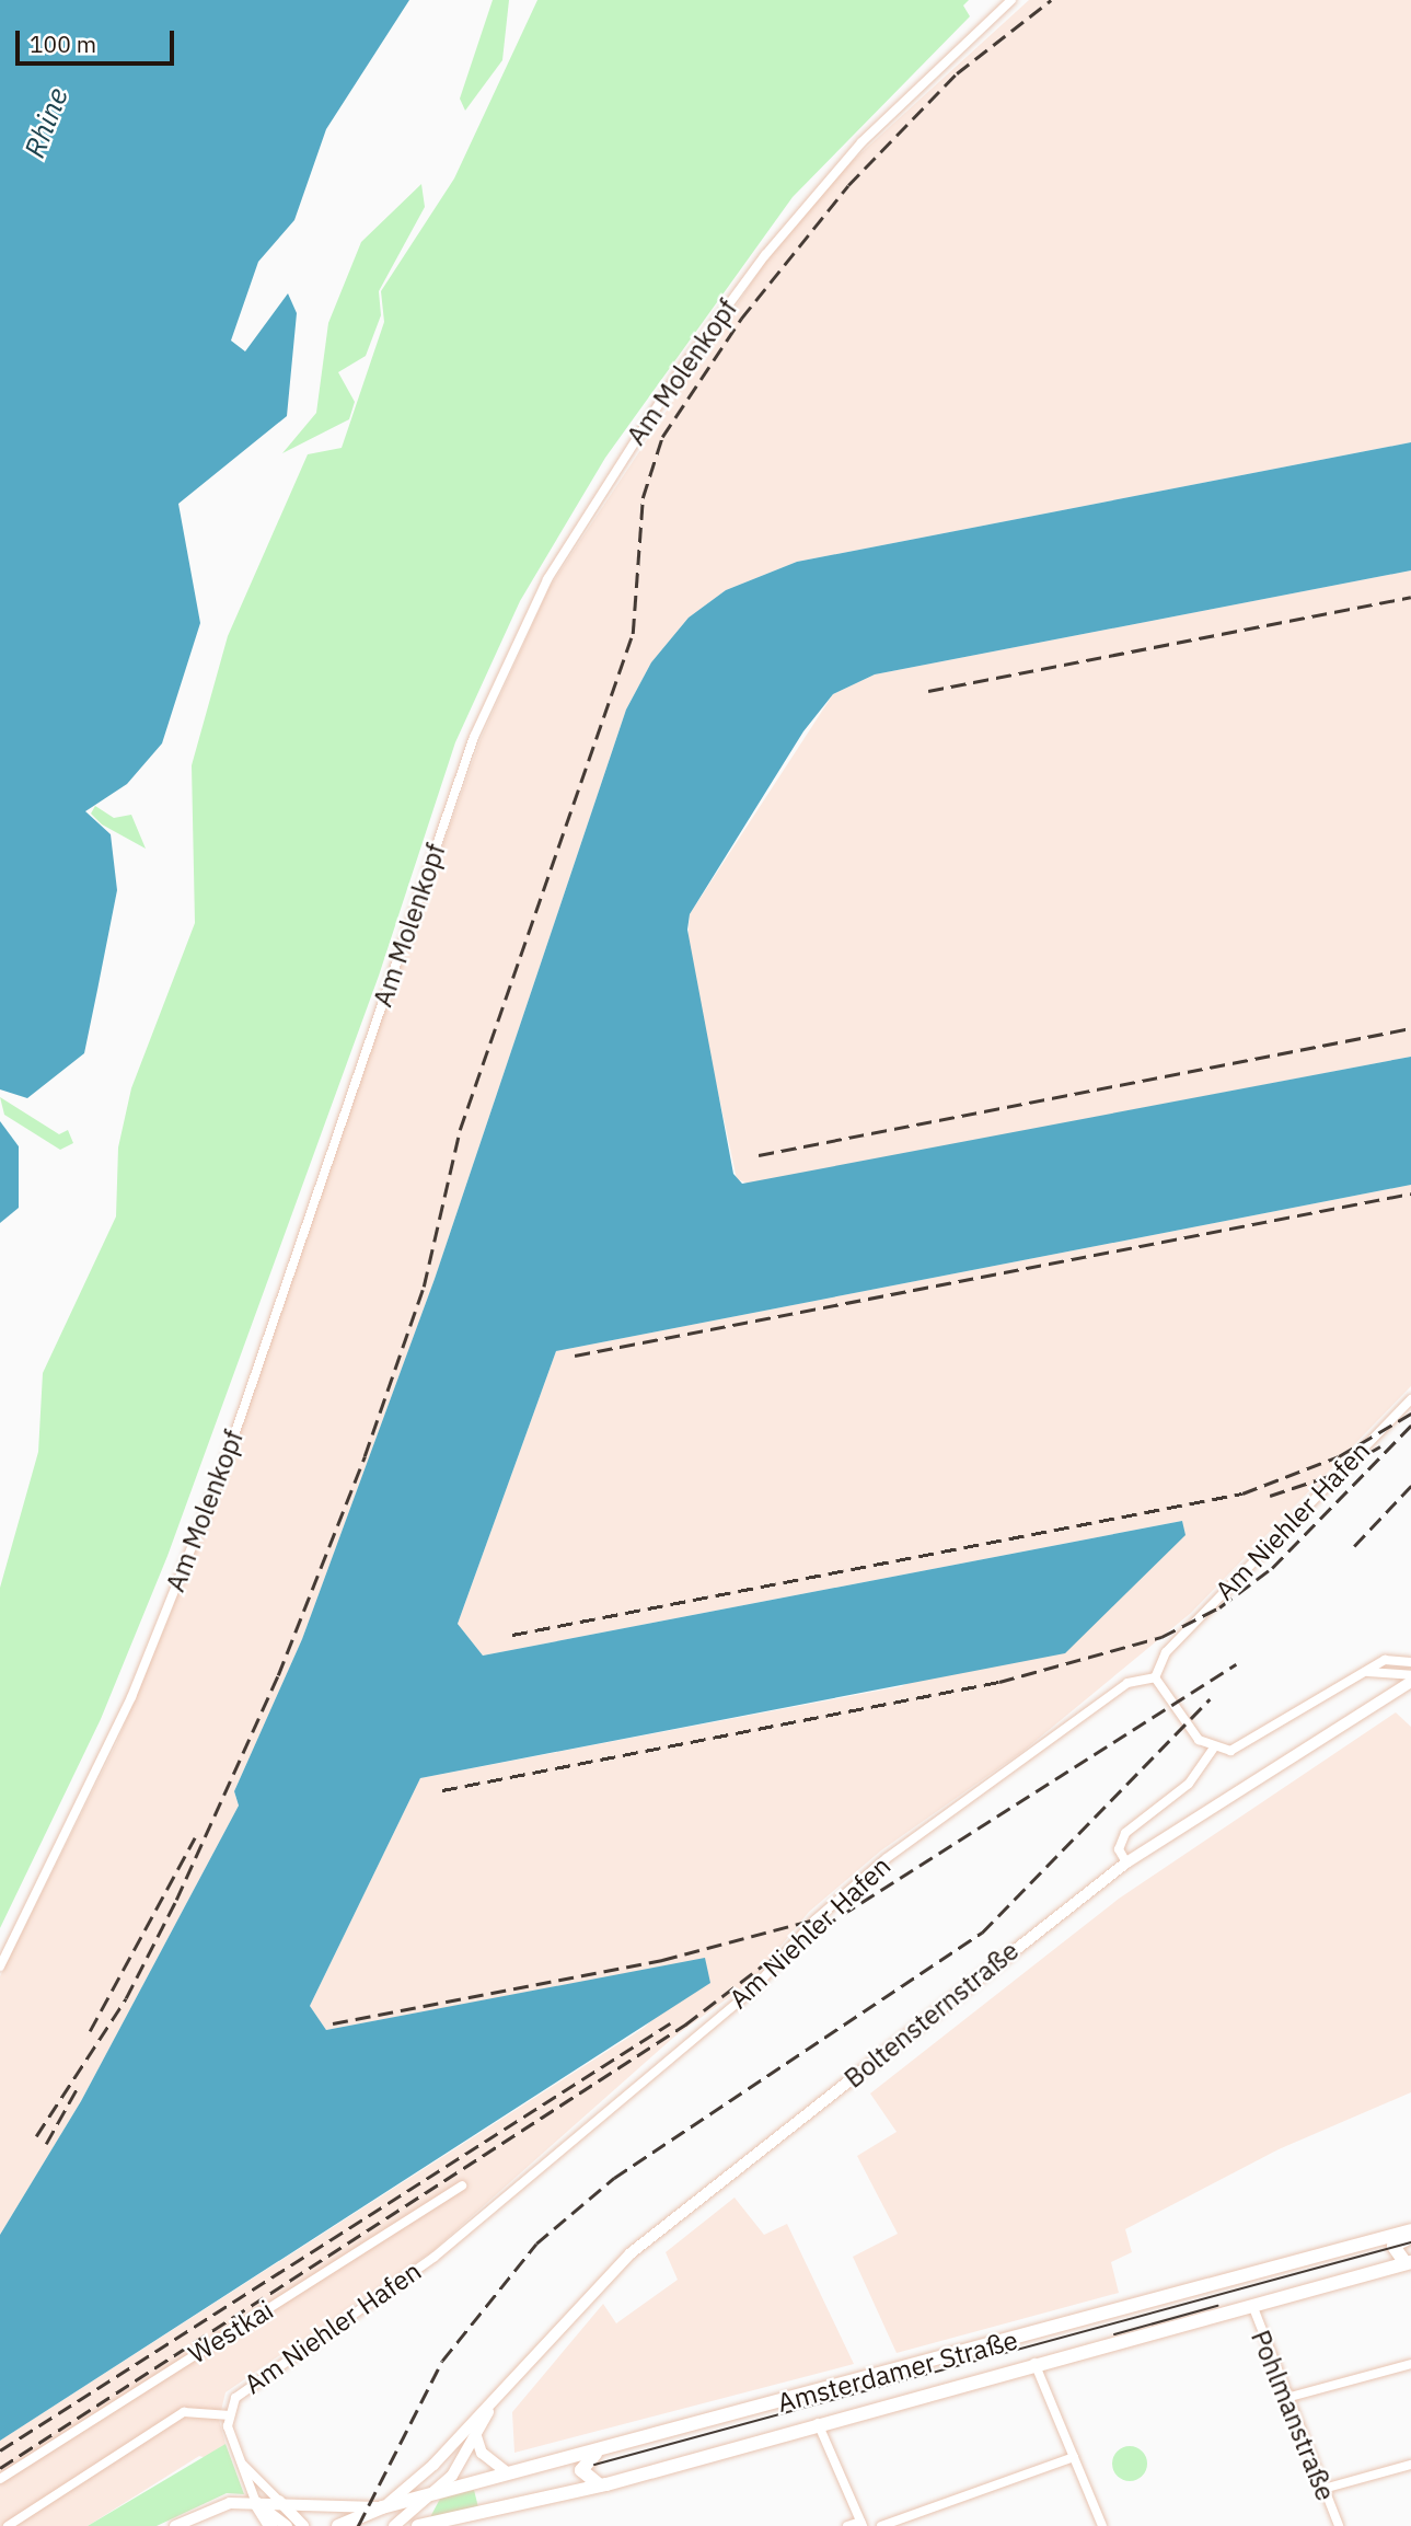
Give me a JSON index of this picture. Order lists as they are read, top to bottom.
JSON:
{
  "streets": {
    "main road": ["Boltensternstraße", "Amsterdamer Straße"],
    "street": [
      "Am Molenkopf",
      "Am Niehler Hafen",
      "Westkai",
      "Pohlmanstraße"
    ]
  },
  "crossings": [
    ["Am Niehler Hafen", "Westkai"],
    ["Boltensternstraße", "Amsterdamer Straße"],
    ["Amsterdamer Straße", "Pohlmanstraße"]
  ],
  "water": ["Rhine"],
  "scale_bar": "100 m"
}
